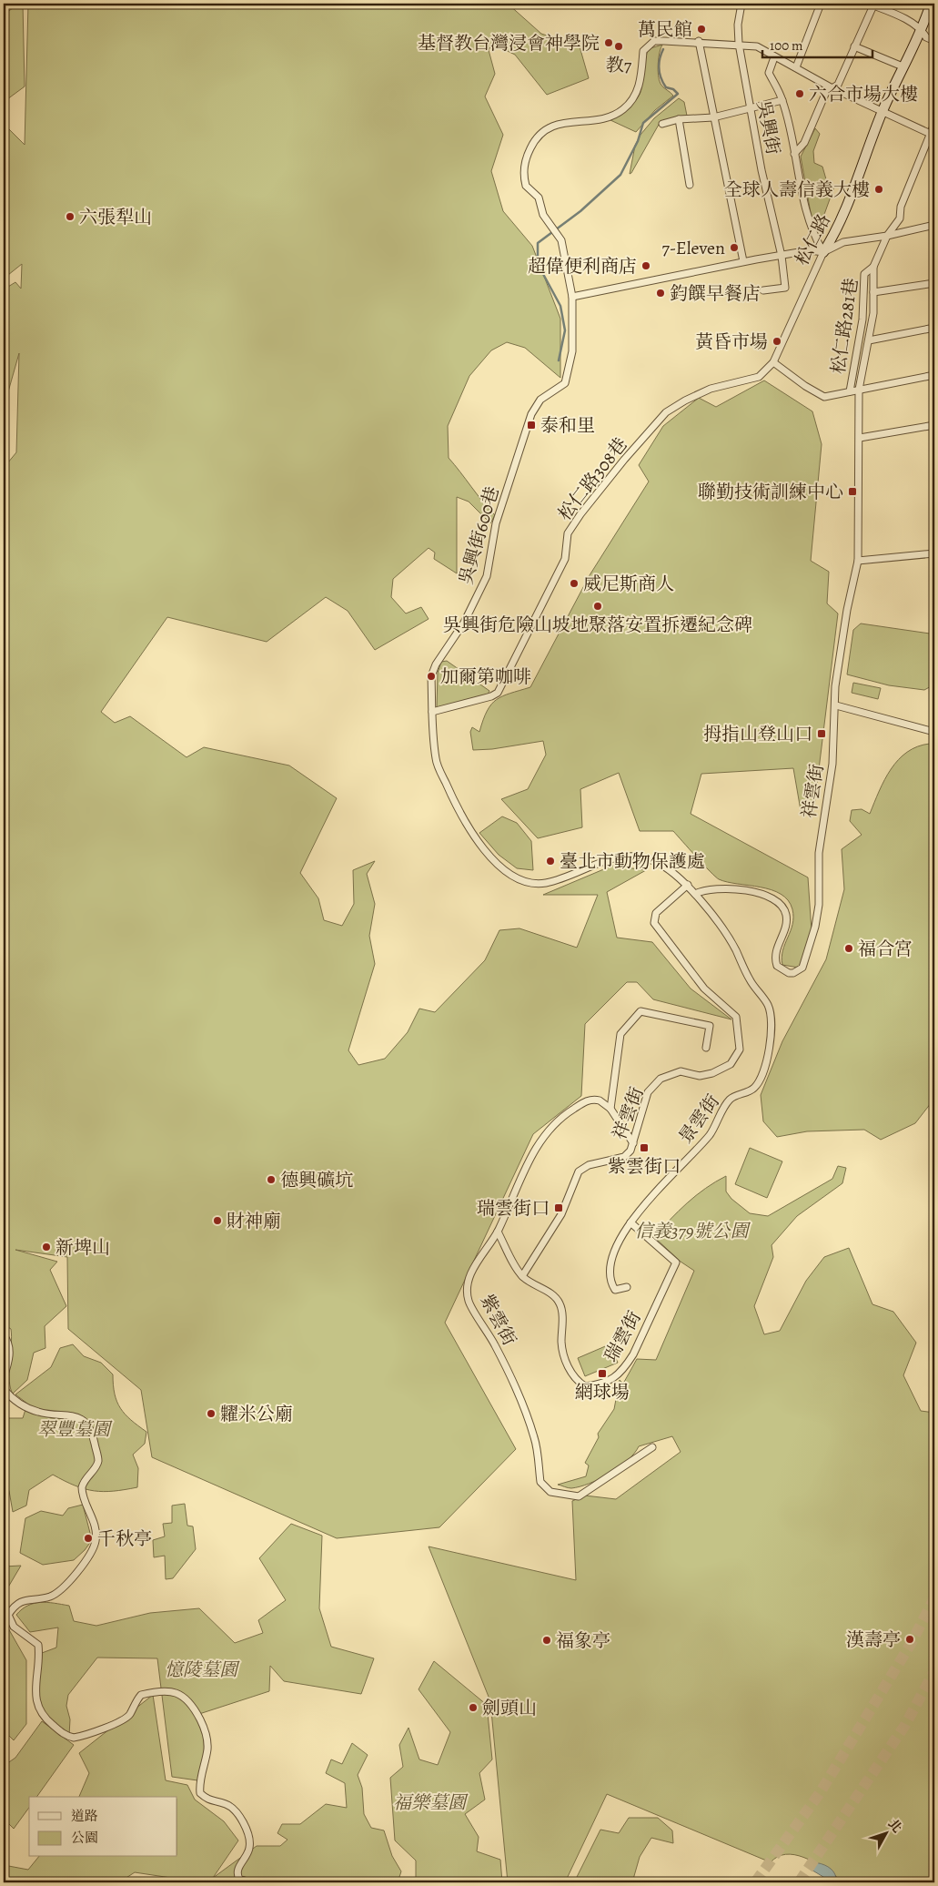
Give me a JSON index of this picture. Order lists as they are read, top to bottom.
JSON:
{
  "streets": {
    "street": [
      "吳興街",
      "松仁路",
      "松仁路281巷",
      "松仁路308巷",
      "吳興街600巷",
      "祥雲街",
      "景雲街",
      "紫雲街",
      "瑞雲街"
    ]
  },
  "crossings": [
    ["松仁路", "松仁路308巷"],
    ["松仁路308巷", "吳興街600巷"],
    ["吳興街600巷", "祥雲街"],
    ["吳興街600巷", "景雲街"],
    ["祥雲街", "景雲街"],
    ["祥雲街", "瑞雲街"],
    ["景雲街", "瑞雲街"],
    ["紫雲街", "瑞雲街"]
  ],
  "parks": [
    "信義379號公園",
    "翠豐墓園",
    "憶陵墓園",
    "福樂墓園"
  ],
  "places": {
    "other": [
      "萬民館",
      "基督教台灣浸會神學院",
      "教7",
      "六合市場大樓",
      "全球人壽信義大樓",
      "六張犁山",
      "7-Eleven",
      "超偉便利商店",
      "鈞饌早餐店",
      "黃昏市場",
      "威尼斯商人",
      "吳興街危險山坡地聚落安置拆遷紀念碑",
      "加爾第咖啡",
      "臺北市動物保護處",
      "福合宮",
      "德興礦坑",
      "財神廟",
      "新埤山",
      "糶米公廟",
      "千秋亭",
      "漢壽亭",
      "福象亭",
      "劍頭山"
    ],
    "transit": [
      "泰和里",
      "聯勤技術訓練中心",
      "拇指山登山口",
      "紫雲街口",
      "瑞雲街口",
      "網球場"
    ]
  },
  "legend": ["道路", "公園"],
  "scale_bar": "100 m",
  "north": "top right"
}
